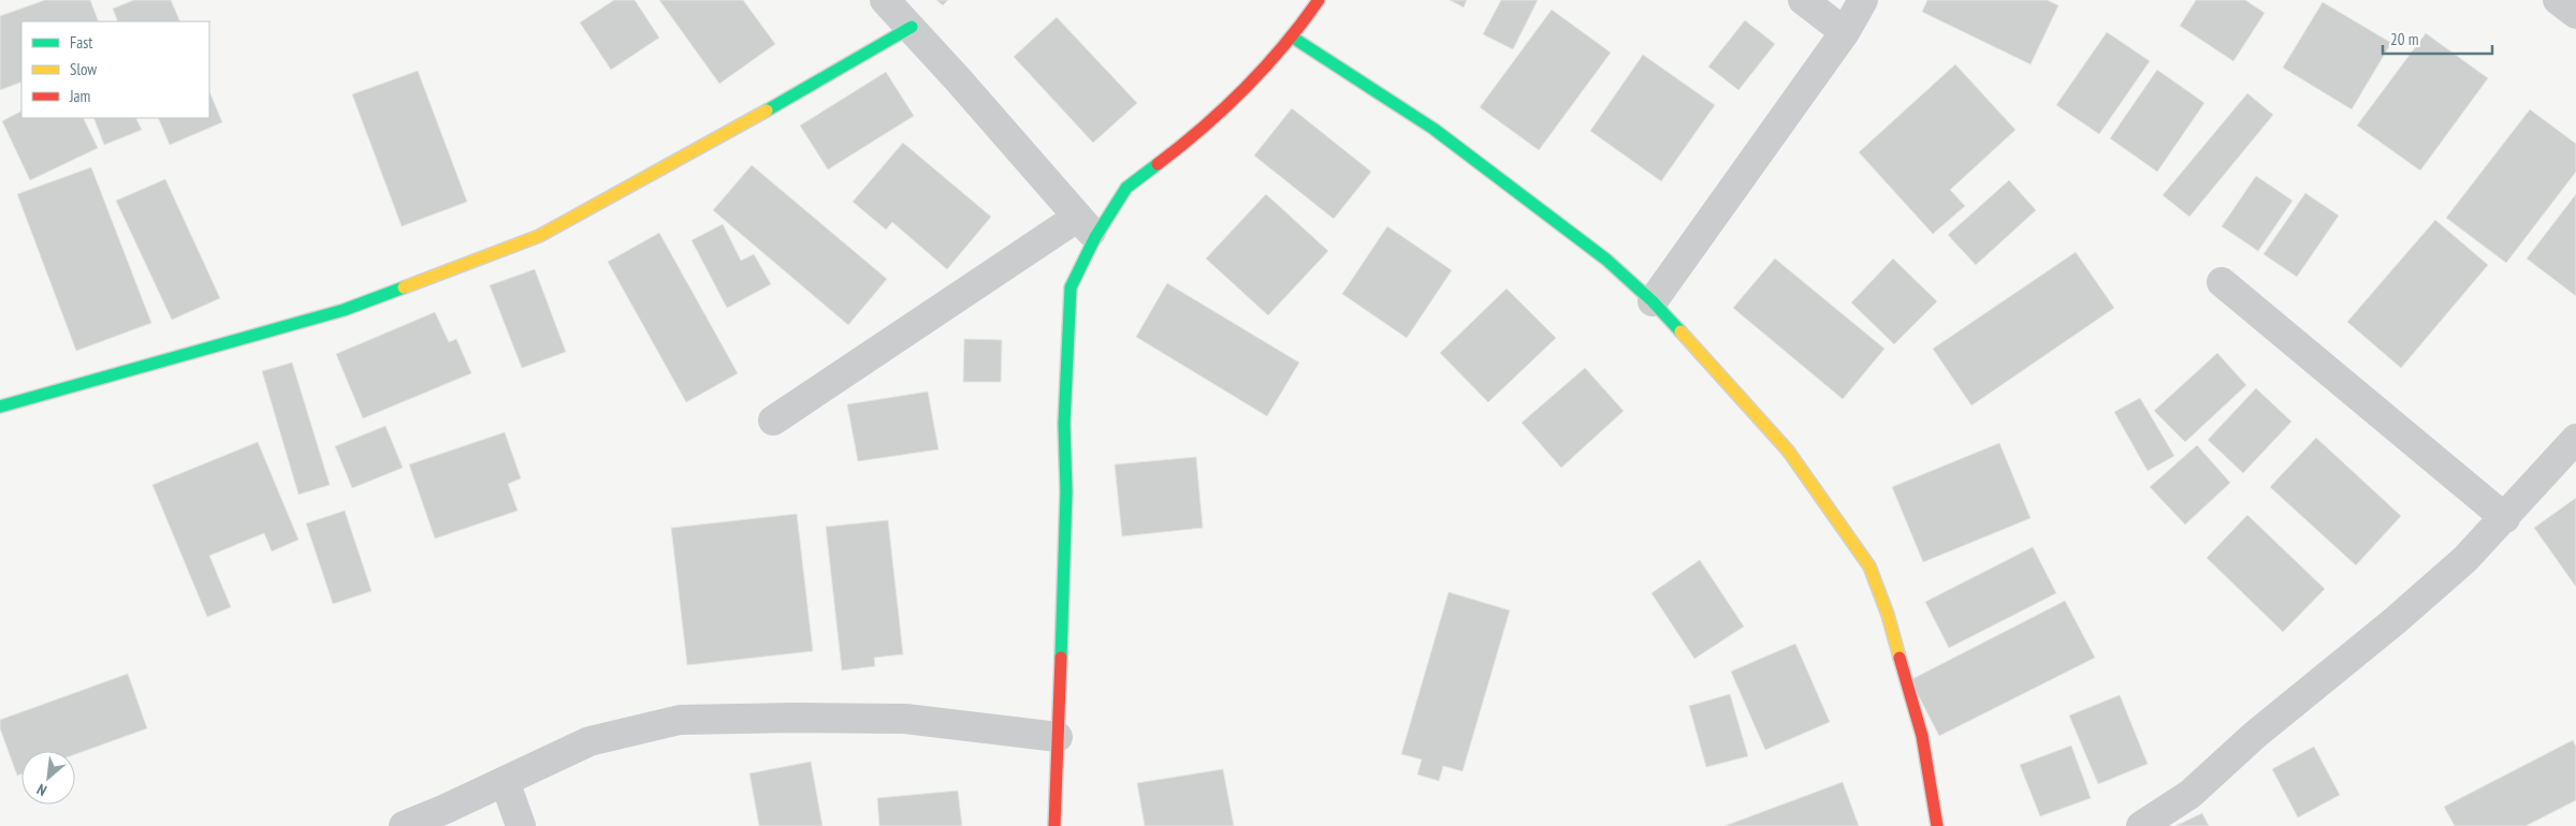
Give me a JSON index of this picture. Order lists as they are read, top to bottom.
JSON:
{
  "legend": ["Fast", "Slow", "Jam"],
  "scale_bar": "20 m",
  "north": "bottom left"
}
